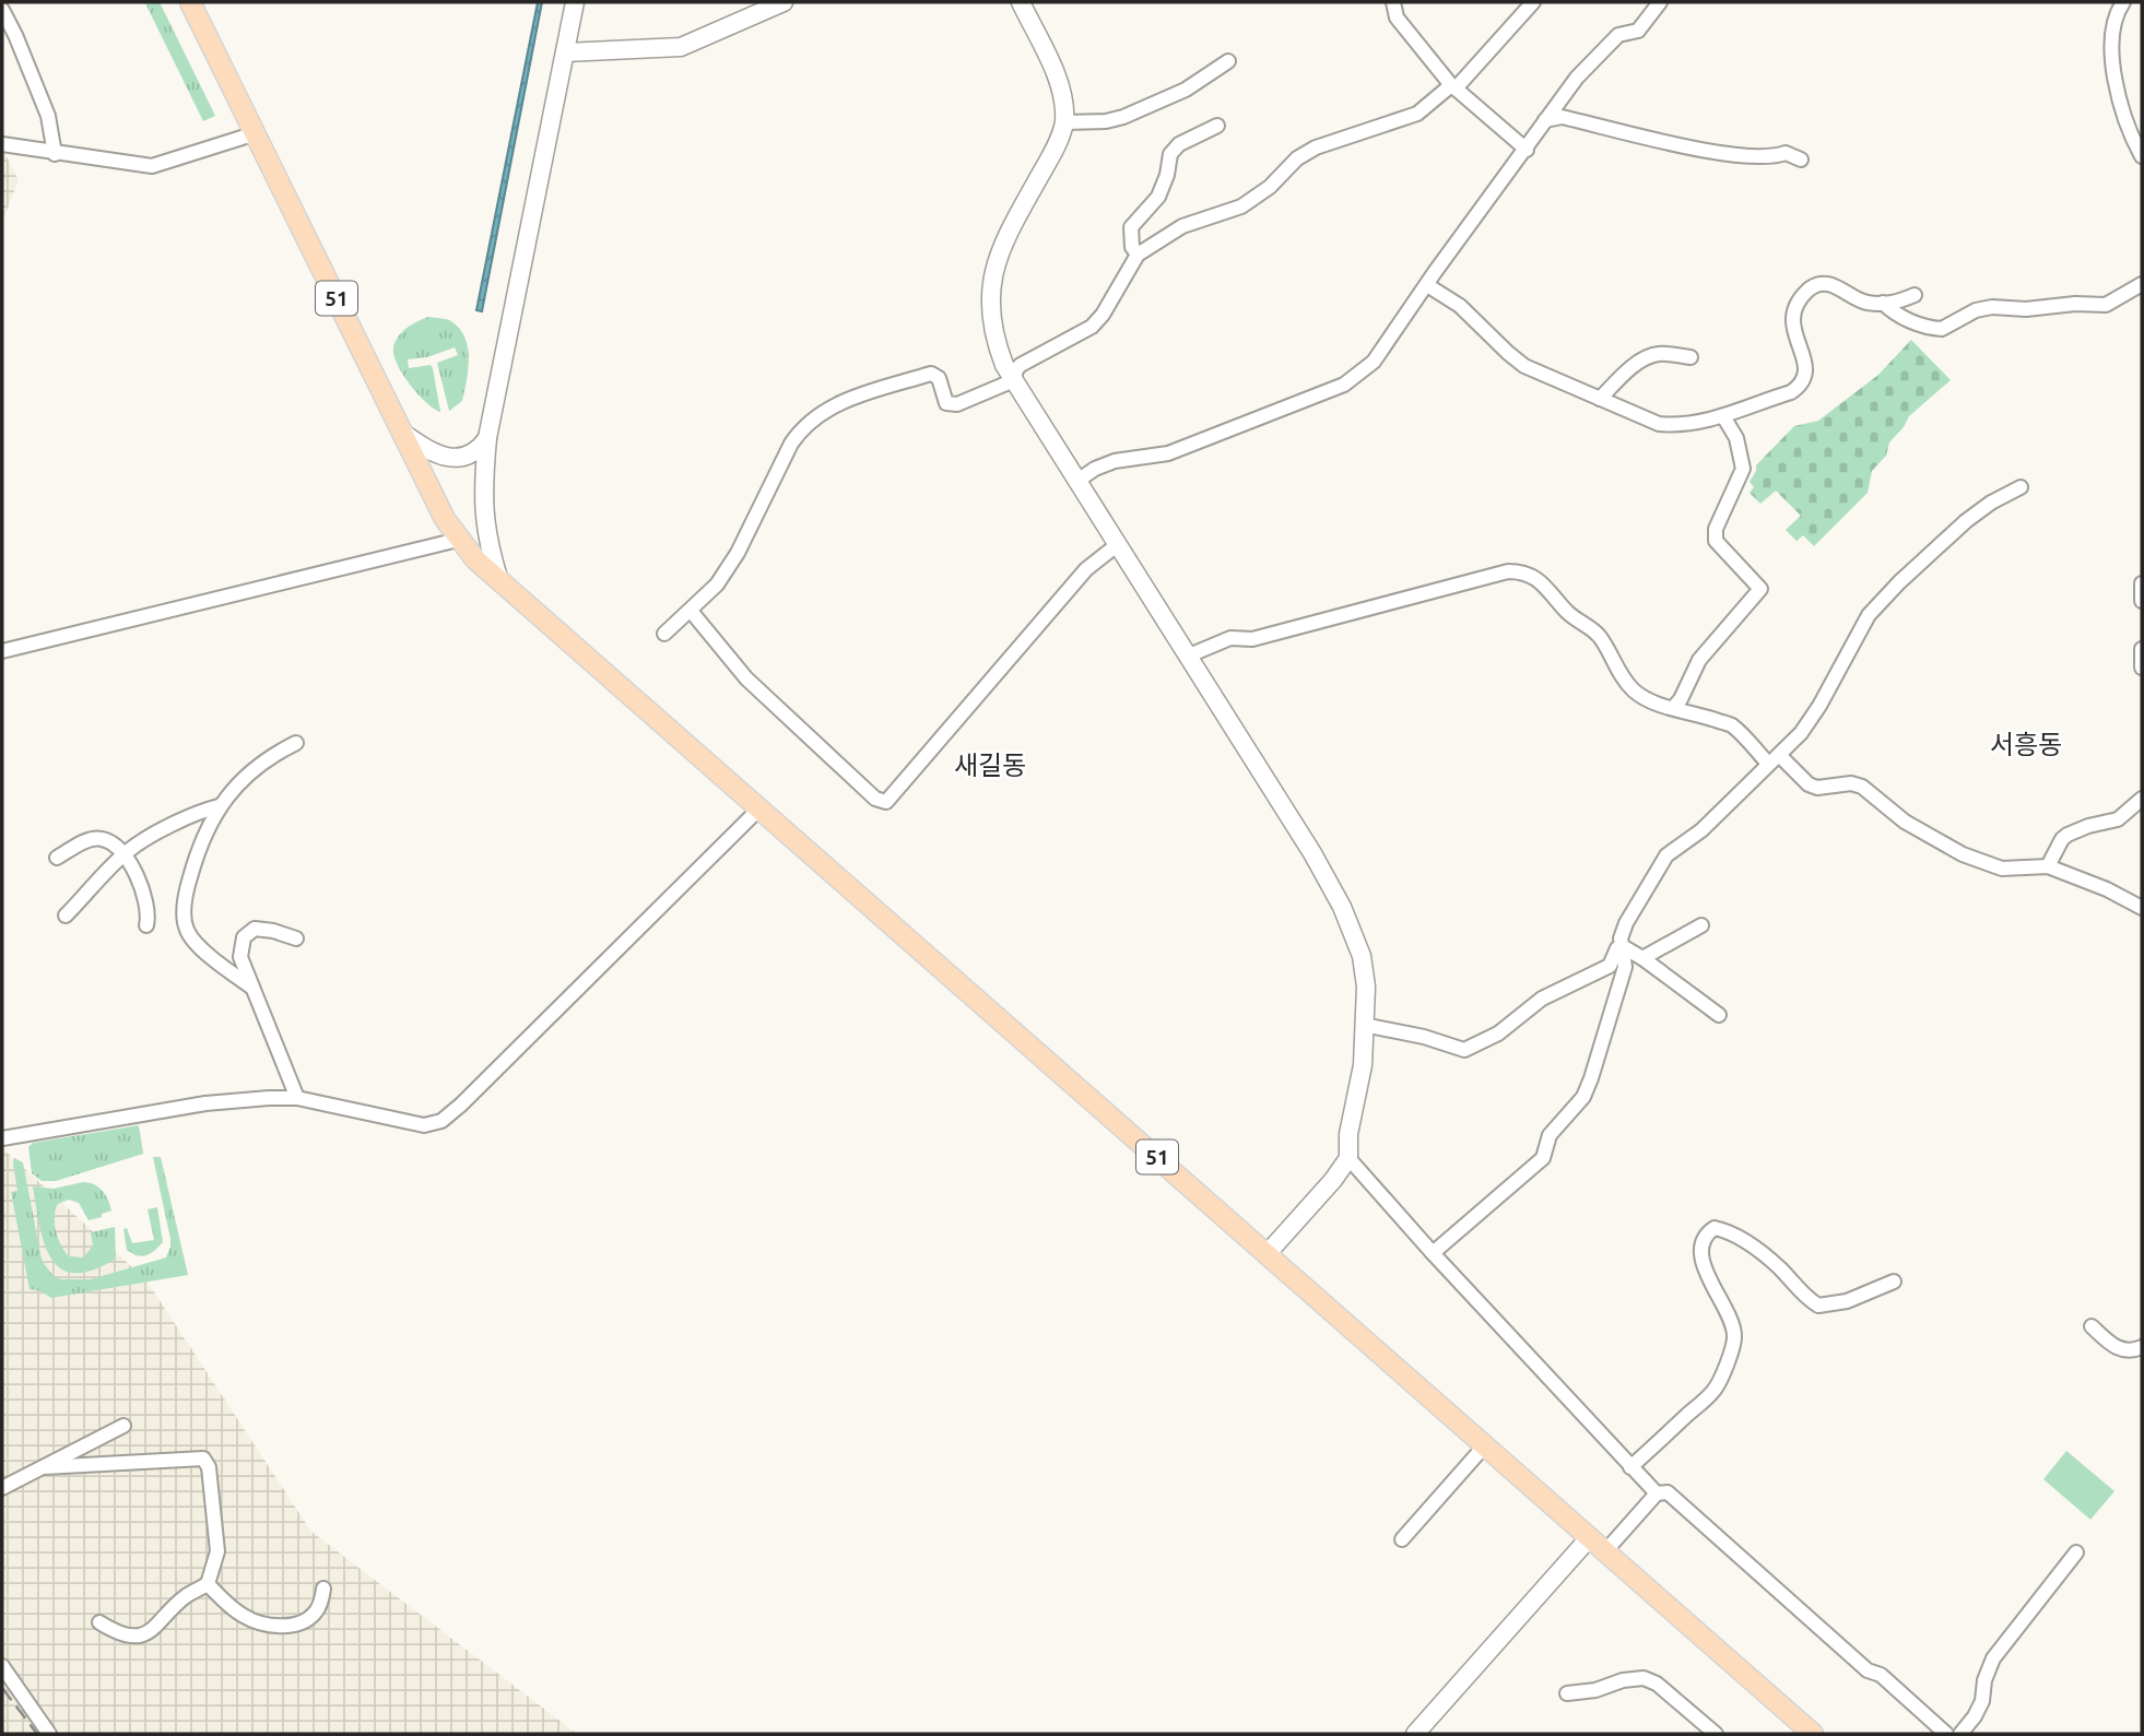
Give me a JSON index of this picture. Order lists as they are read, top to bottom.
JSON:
{
  "streets": {
    "main road": ["51"]
  },
  "districts": ["서흥동", "새길동"]
}
